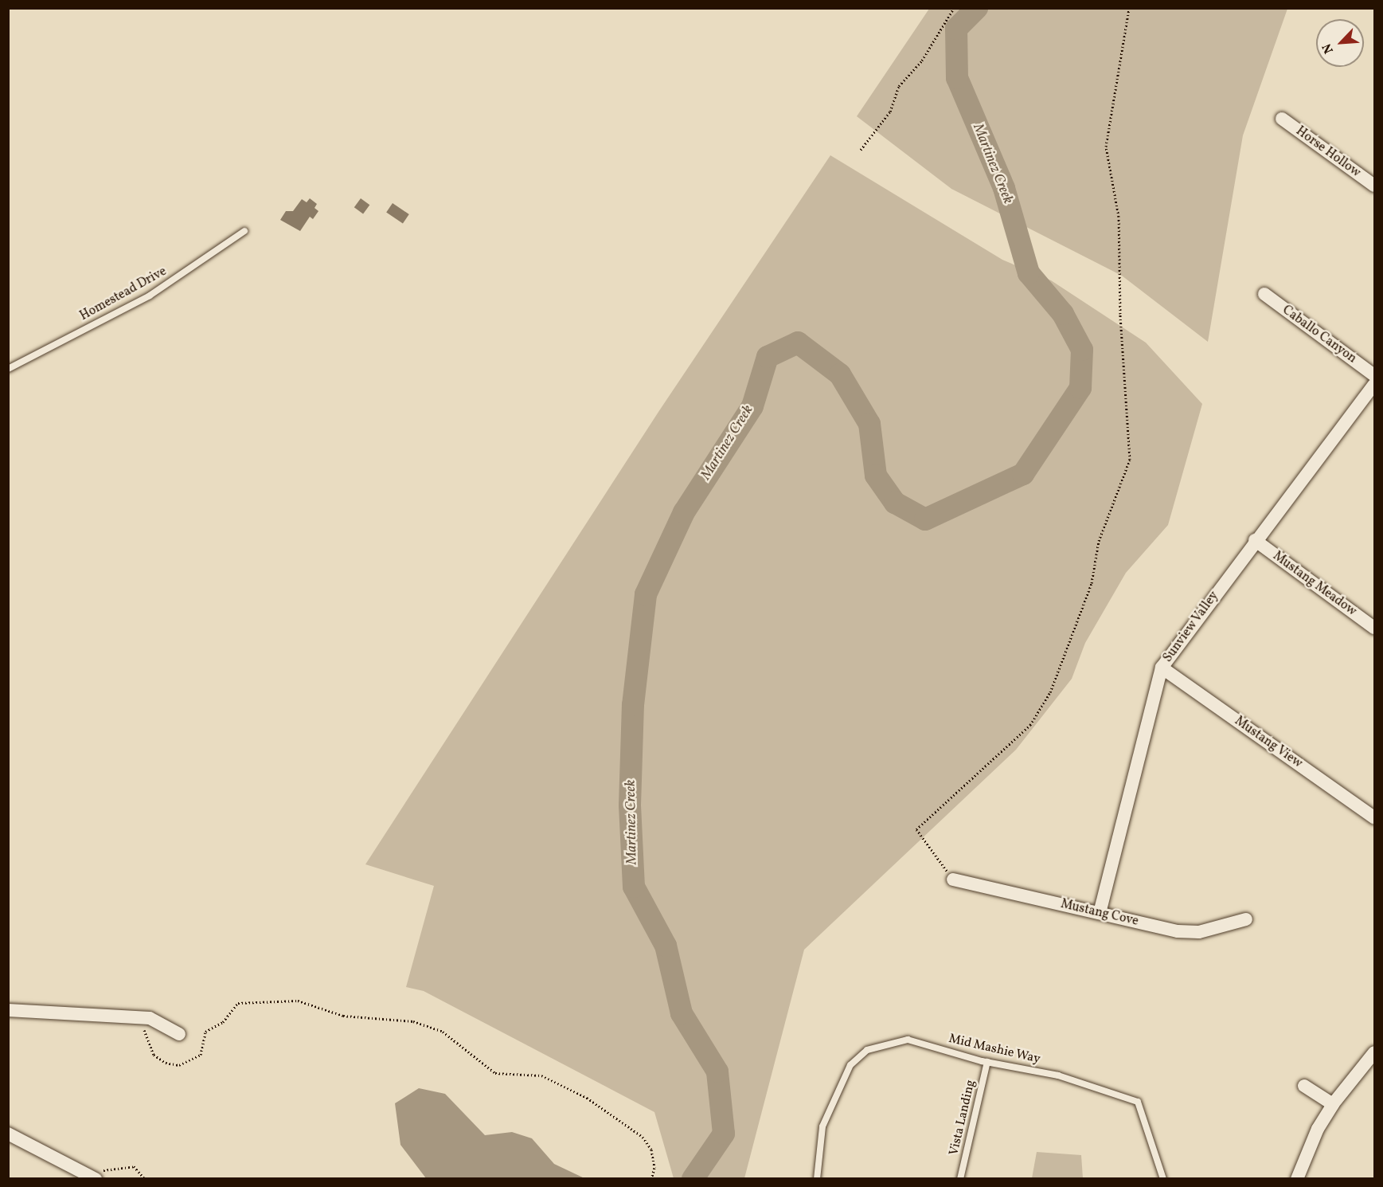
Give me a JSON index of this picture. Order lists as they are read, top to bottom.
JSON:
{
  "streets": {
    "street": [
      "Horse Hollow",
      "Caballo Canyon",
      "Mustang Meadow",
      "Sunview Valley",
      "Mustang View",
      "Mustang Cove"
    ],
    "lane": ["Homestead Drive", "Mid Mashie Way", "Vista Landing"]
  },
  "crossings": [
    ["Mustang Meadow", "Sunview Valley"],
    ["Sunview Valley", "Mustang View"],
    ["Sunview Valley", "Mustang Cove"],
    ["Mid Mashie Way", "Vista Landing"]
  ],
  "water": ["Martinez Creek"],
  "north": "bottom left"
}
